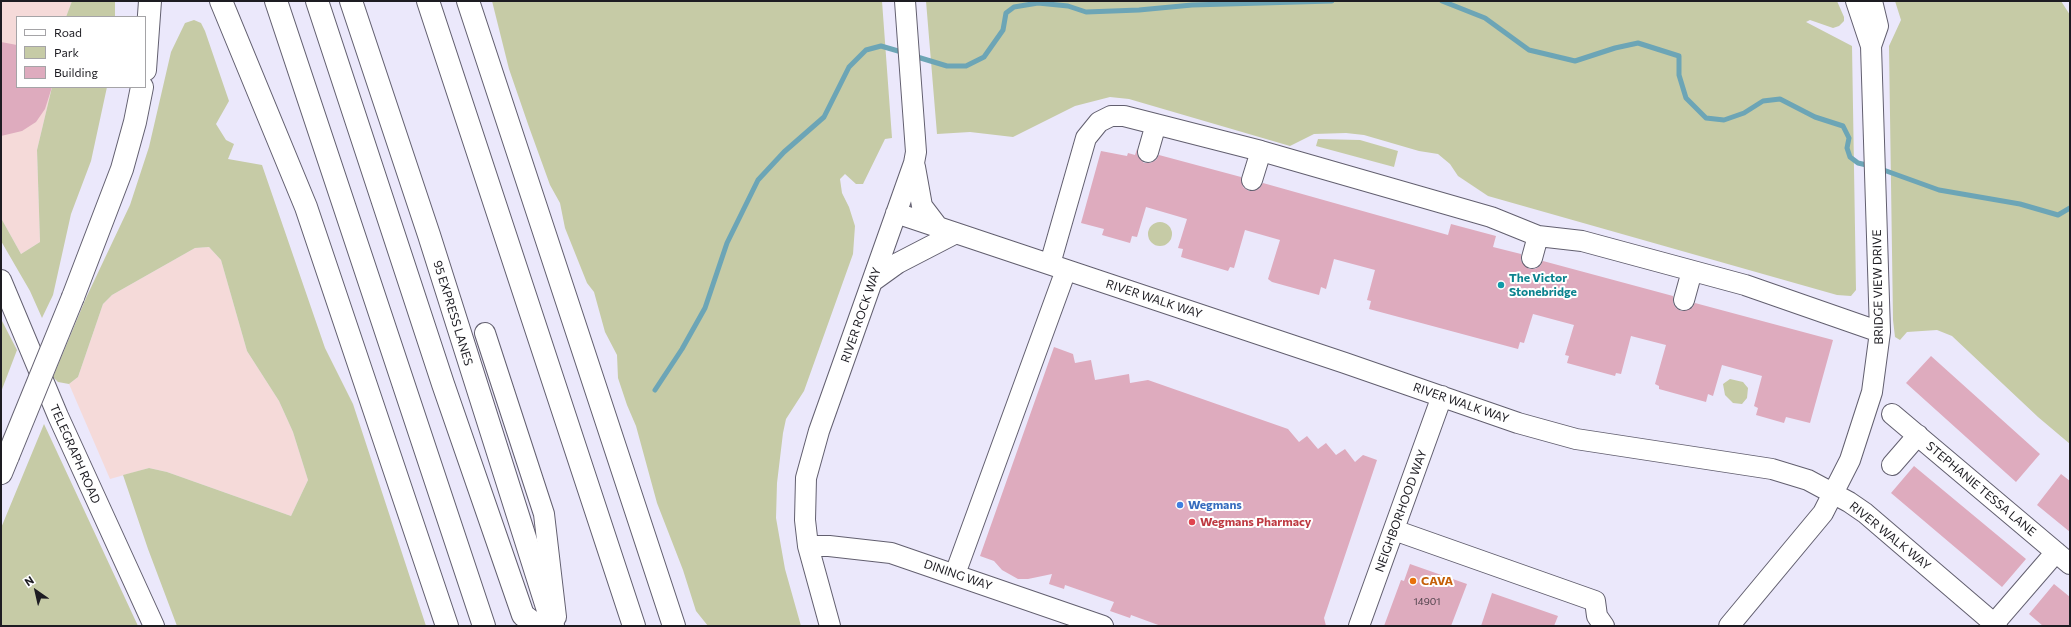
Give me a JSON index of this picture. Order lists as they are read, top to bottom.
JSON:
{
  "streets": {
    "highway": ["95 EXPRESS LANES"],
    "street": [
      "BRIDGE VIEW DRIVE",
      "RIVER WALK WAY",
      "RIVER ROCK WAY",
      "TELEGRAPH ROAD",
      "STEPHANIE TESSA LANE",
      "NEIGHBORHOOD WAY",
      "DINING WAY"
    ]
  },
  "crossings": [
    ["BRIDGE VIEW DRIVE", "RIVER WALK WAY"],
    ["RIVER WALK WAY", "RIVER ROCK WAY"],
    ["RIVER WALK WAY", "NEIGHBORHOOD WAY"],
    ["RIVER ROCK WAY", "DINING WAY"]
  ],
  "places": [
    "The Victor Stonebridge",
    "Wegmans",
    "Wegmans Pharmacy",
    "CAVA"
  ],
  "house_numbers": ["14901"],
  "legend": ["Road", "Park", "Building"],
  "north": "top left"
}
